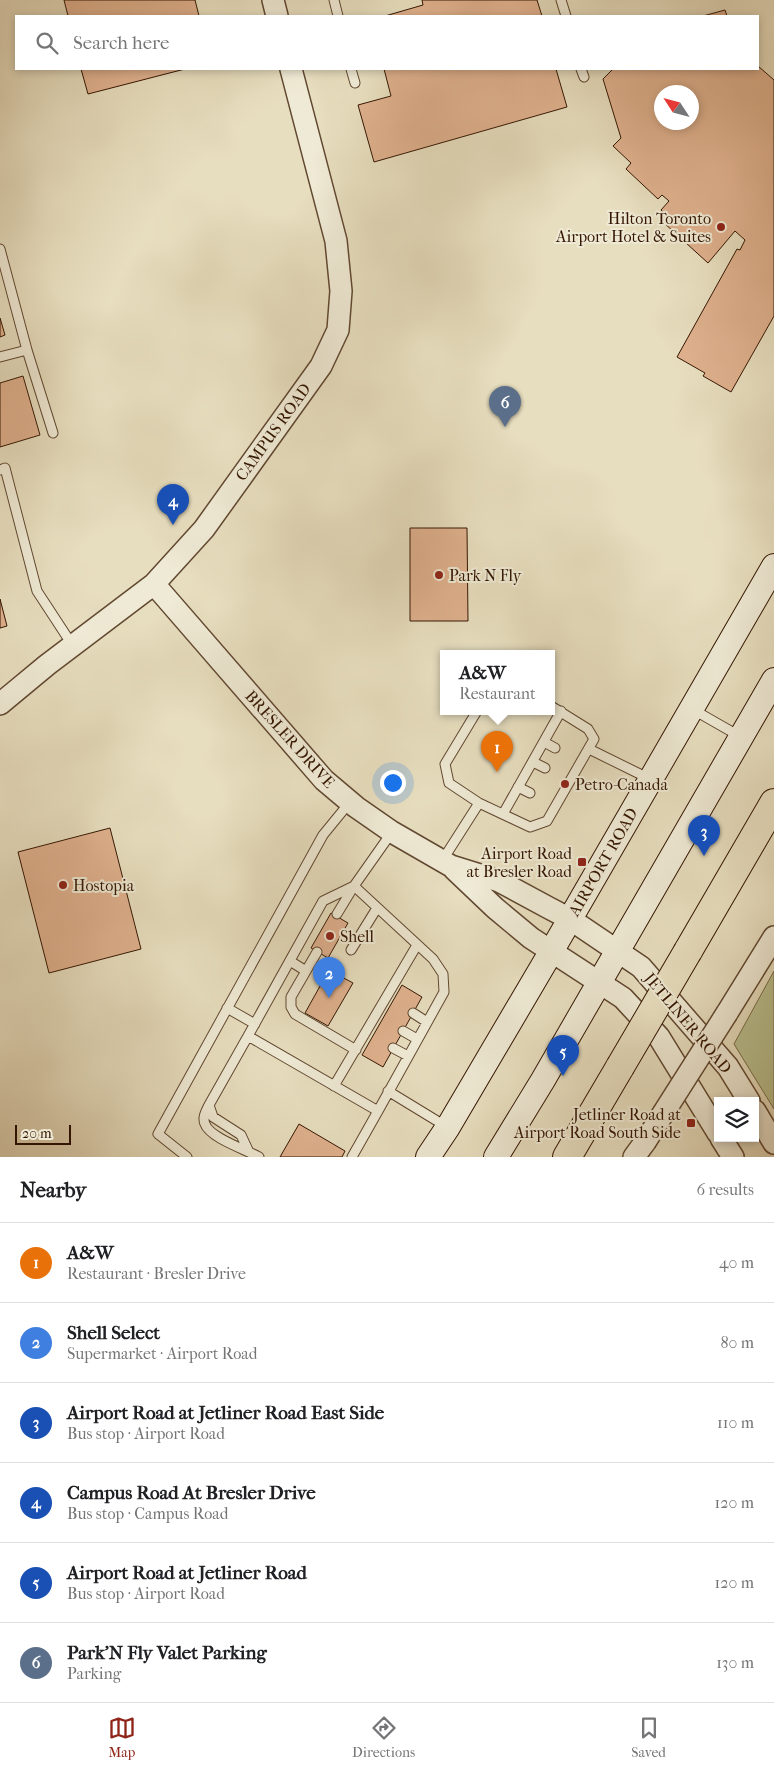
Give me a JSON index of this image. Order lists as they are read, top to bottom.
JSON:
{
  "streets": {
    "main road": ["AIRPORT ROAD"],
    "street": ["CAMPUS ROAD", "BRESLER DRIVE", "JETLINER ROAD"]
  },
  "crossings": [
    ["CAMPUS ROAD", "BRESLER DRIVE"],
    ["BRESLER DRIVE", "AIRPORT ROAD"],
    ["BRESLER DRIVE", "JETLINER ROAD"],
    ["AIRPORT ROAD", "JETLINER ROAD"]
  ],
  "places": {
    "other": [
      "Hilton Toronto Airport Hotel & Suites",
      "Park N Fly",
      "Petro-Canada",
      "Hostopia",
      "Shell"
    ],
    "transit": ["Airport Road at Bresler Road", "Jetliner Road at Airport Road South Side"]
  },
  "scale_bar": "20 m",
  "north": "top left",
  "page": {
    "search": "Search here",
    "pins": [
      "6",
      "4",
      "1",
      "3",
      "2",
      "5"
    ],
    "popup": ["A&W", "Restaurant"],
    "scale": "20 m",
    "heading": ["Nearby", "6 results"],
    "list": [
      {
        "mark": "1",
        "name": "A&W",
        "note": "Restaurant · Bresler Drive",
        "value": "40 m"
      },
      {
        "mark": "2",
        "name": "Shell Select",
        "note": "Supermarket · Airport Road",
        "value": "80 m"
      },
      {
        "mark": "3",
        "name": "Airport Road at Jetliner Road East Side",
        "note": "Bus stop · Airport Road",
        "value": "110 m"
      },
      {
        "mark": "4",
        "name": "Campus Road At Bresler Drive",
        "note": "Bus stop · Campus Road",
        "value": "120 m"
      },
      {
        "mark": "5",
        "name": "Airport Road at Jetliner Road",
        "note": "Bus stop · Airport Road",
        "value": "120 m"
      },
      {
        "mark": "6",
        "name": "Park'N Fly Valet Parking",
        "note": "Parking",
        "value": "130 m"
      }
    ],
    "nav": ["Map", "Directions", "Saved"]
  }
}
